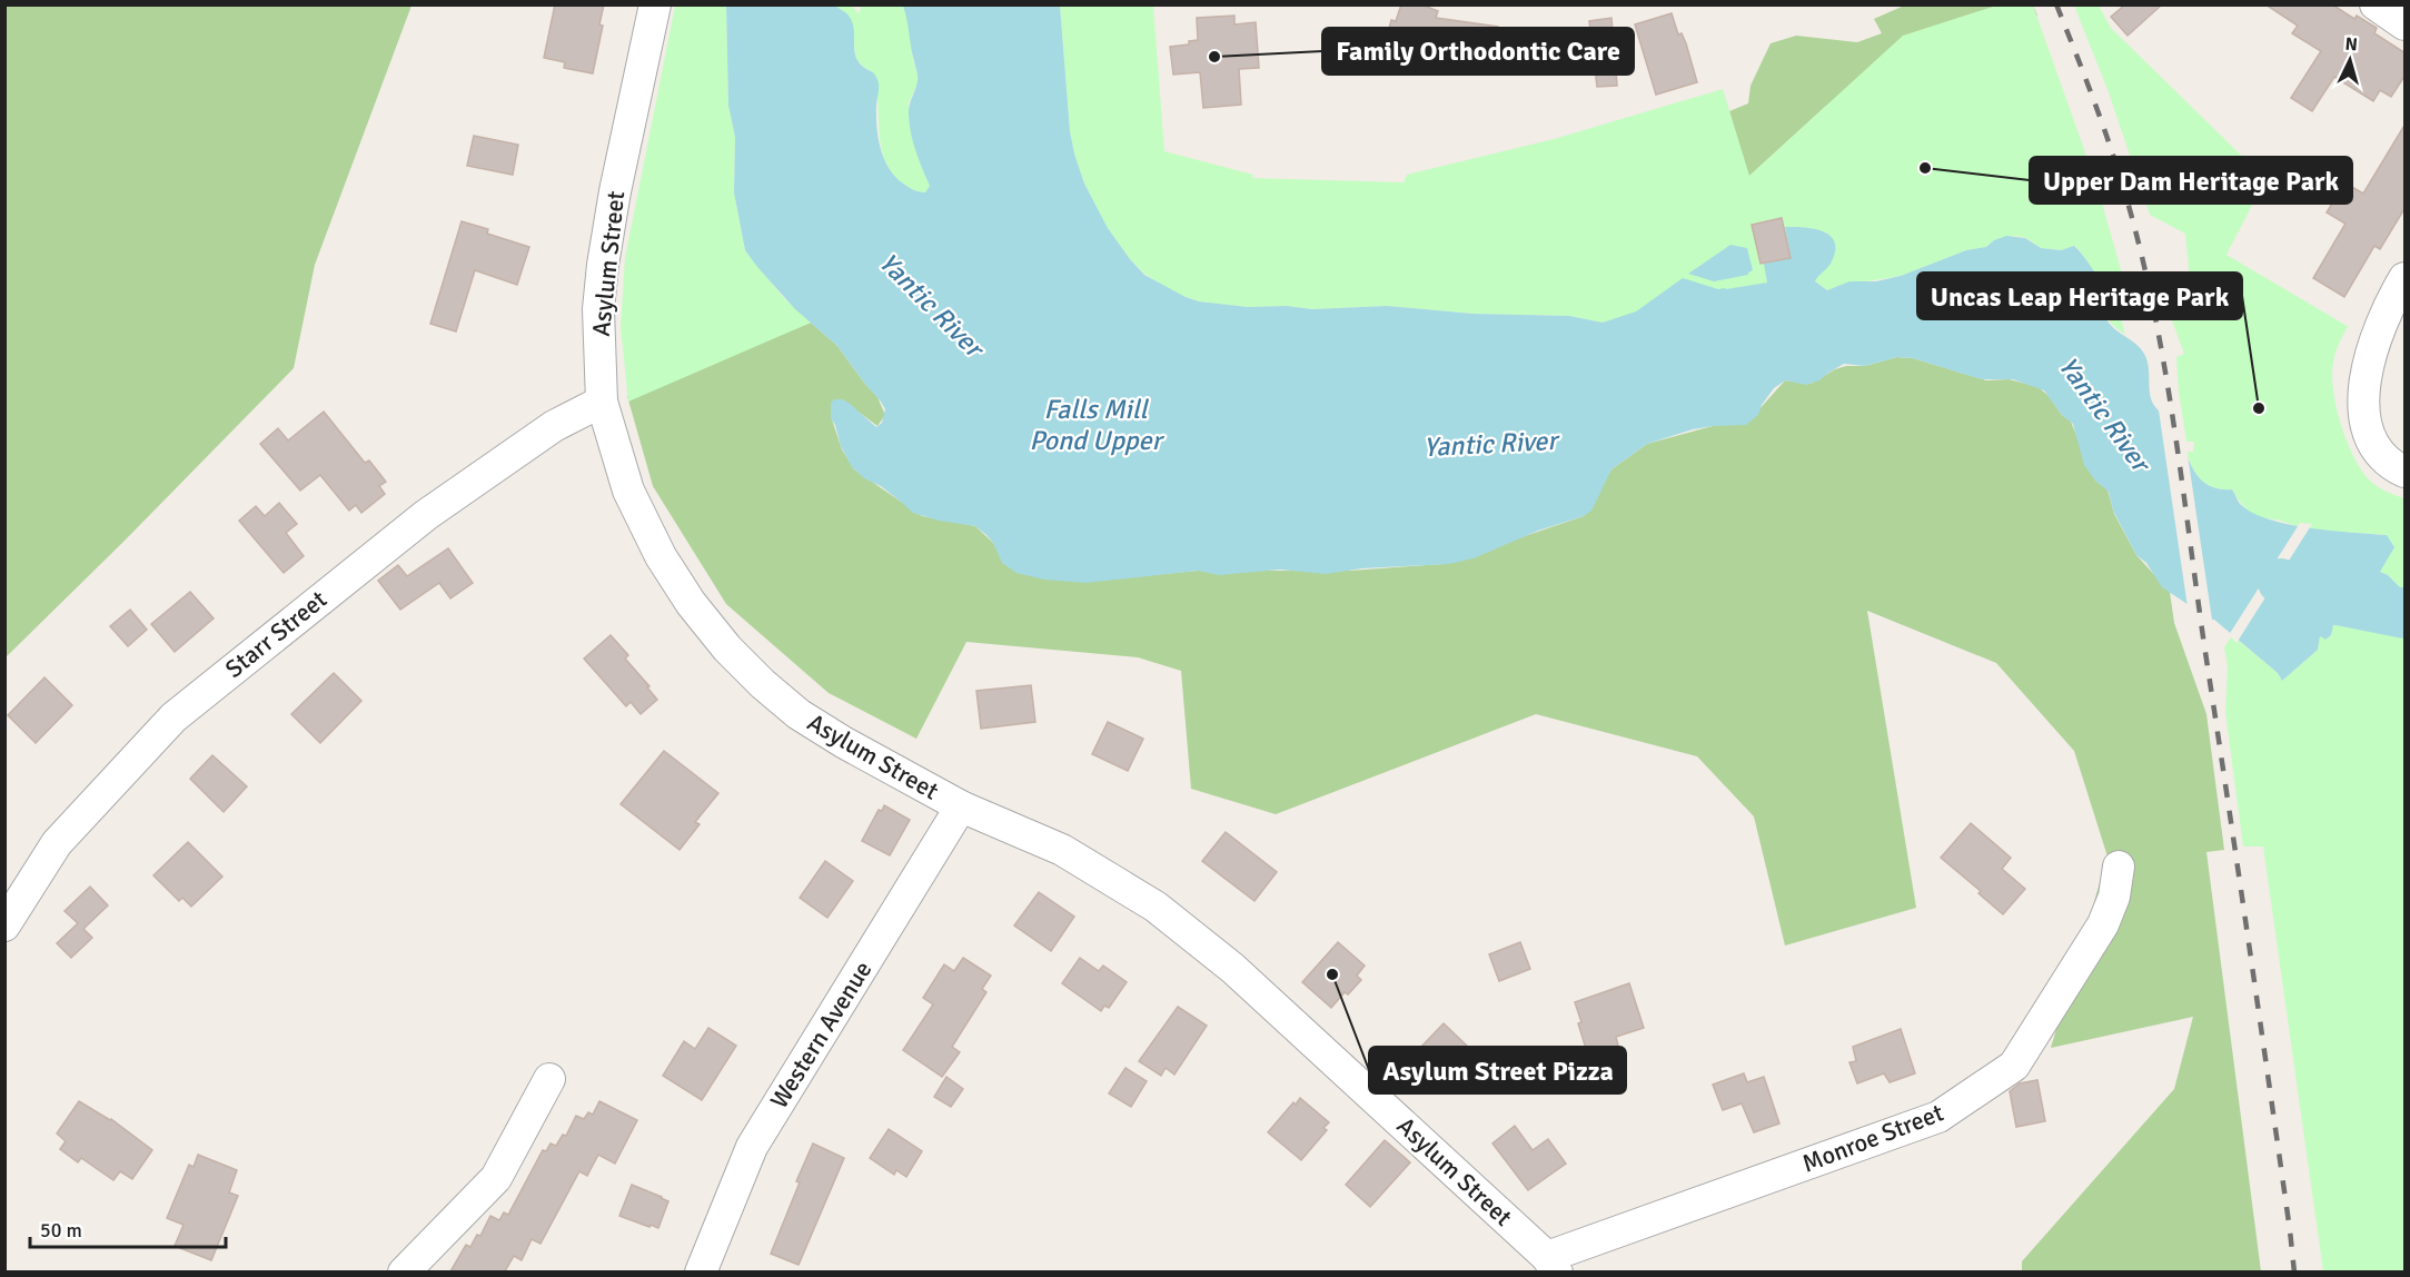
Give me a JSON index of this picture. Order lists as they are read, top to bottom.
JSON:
{
  "streets": {
    "street": [
      "Asylum Street",
      "Starr Street",
      "Western Avenue",
      "Monroe Street"
    ]
  },
  "crossings": [
    ["Asylum Street", "Starr Street"],
    ["Asylum Street", "Western Avenue"],
    ["Asylum Street", "Monroe Street"]
  ],
  "water": ["Yantic River", "Falls Mill Pond Upper"],
  "places": [
    "Family Orthodontic Care",
    "Upper Dam Heritage Park",
    "Uncas Leap Heritage Park",
    "Asylum Street Pizza"
  ],
  "scale_bar": "50 m",
  "north": "top"
}
